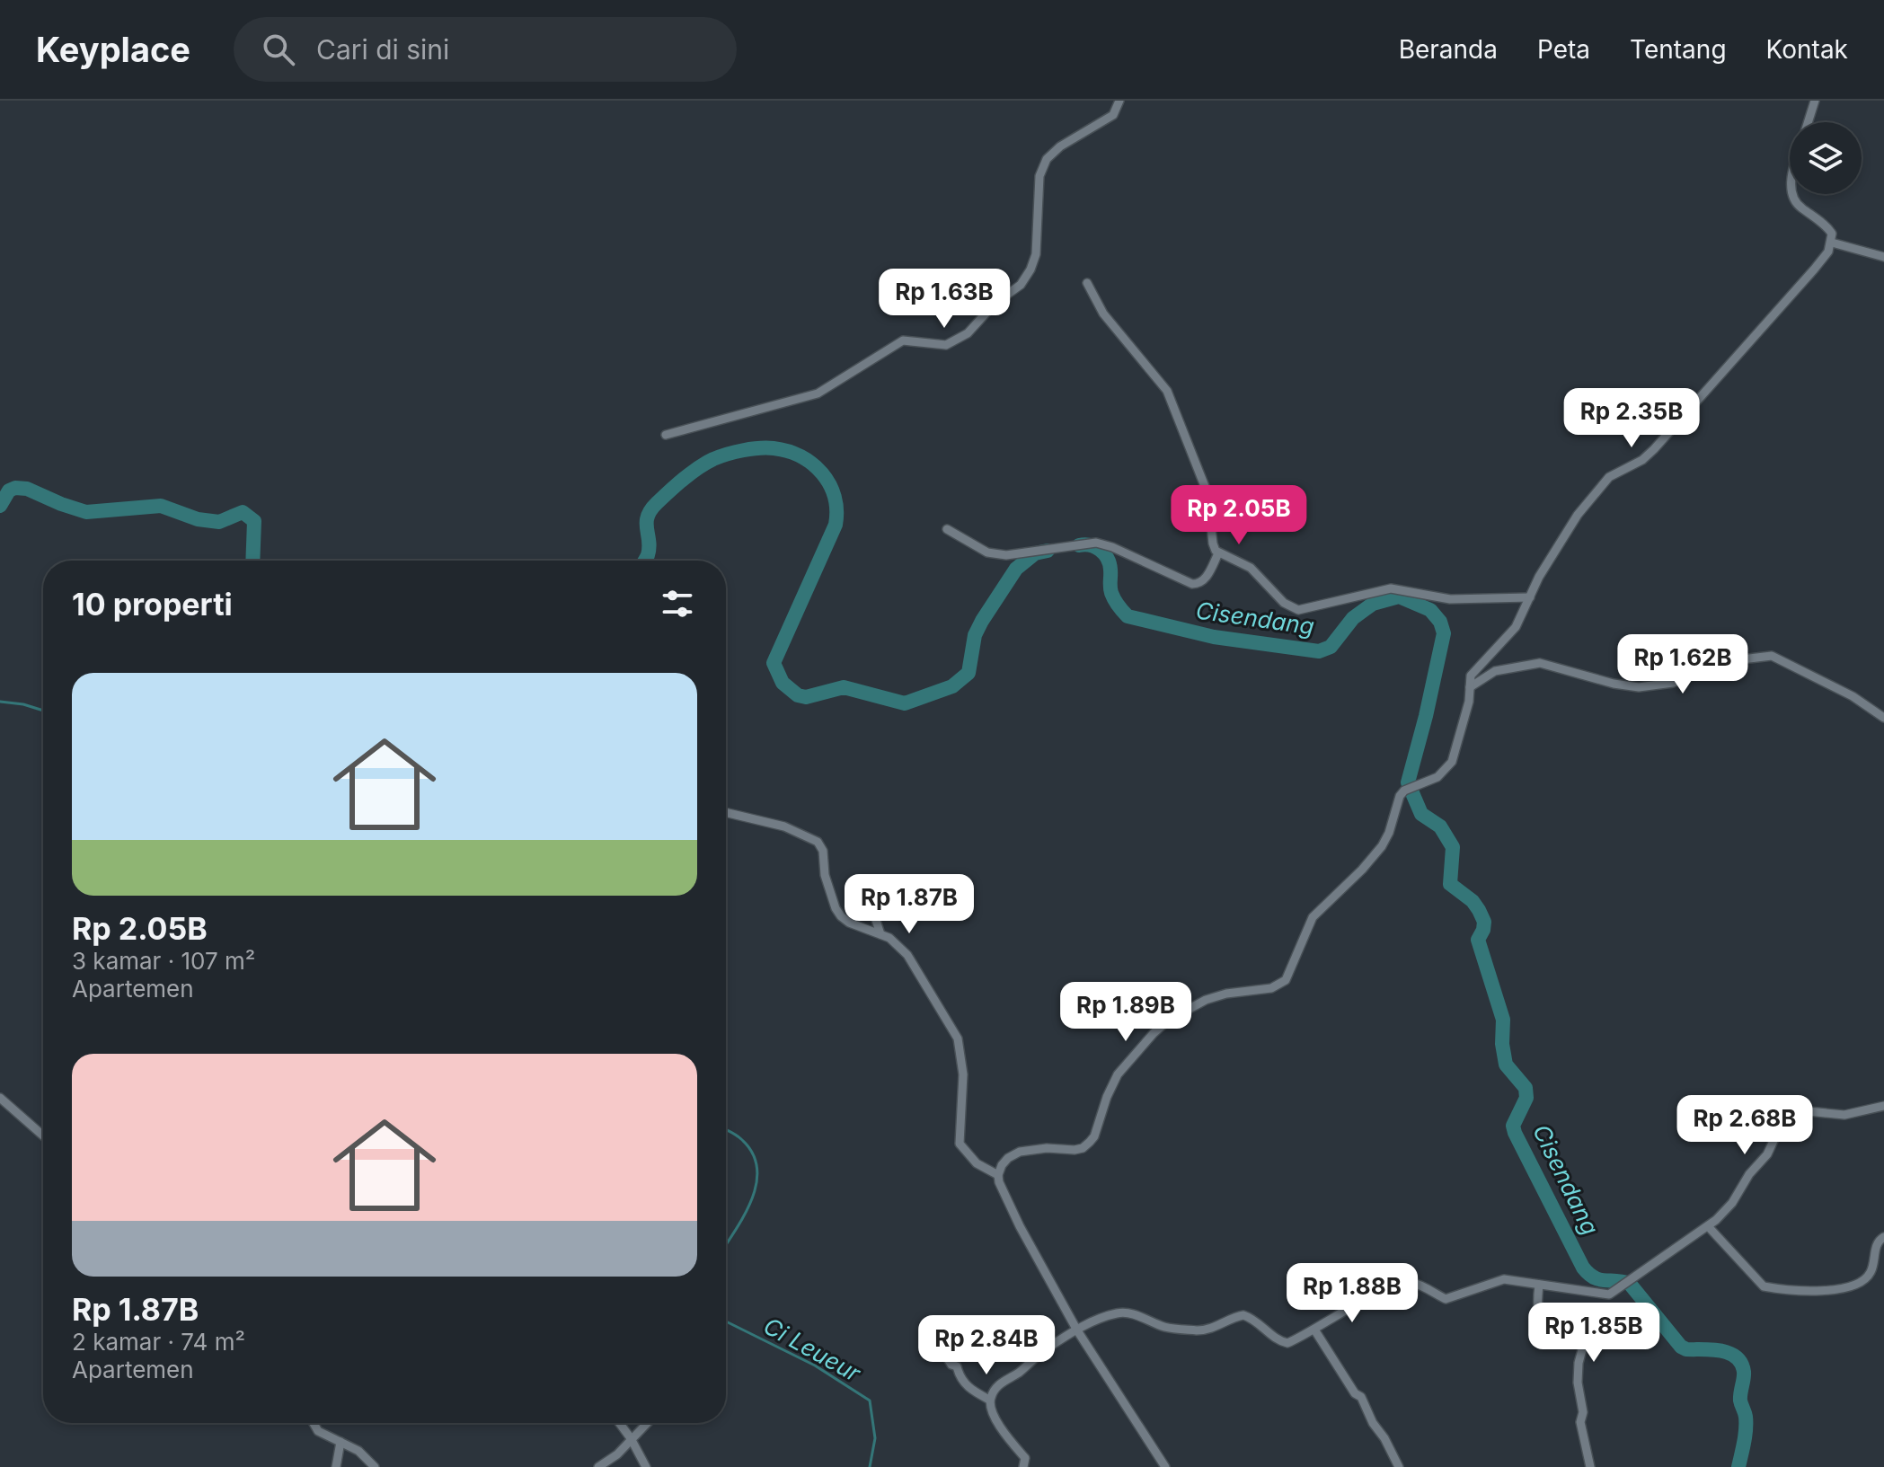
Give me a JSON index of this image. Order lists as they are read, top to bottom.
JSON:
{
  "water": ["Cisendang", "Ci Leueur"],
  "page": {
    "header": "Keyplace",
    "search": "Cari di sini",
    "nav": [
      "Beranda",
      "Peta",
      "Tentang",
      "Kontak"
    ],
    "price": [
      "Rp 1.63B",
      "Rp 2.35B",
      "Rp 2.05B",
      "Rp 1.62B",
      "Rp 1.87B",
      "Rp 1.89B",
      "Rp 2.68B",
      "Rp 1.88B",
      "Rp 1.85B",
      "Rp 2.84B"
    ],
    "heading": "10 properti",
    "list": [
      {
        "name": "Rp 2.05B",
        "note": "3 kamar · 107 m² · Apartemen"
      },
      {
        "name": "Rp 1.87B",
        "note": "2 kamar · 74 m² · Apartemen"
      }
    ]
  }
}
